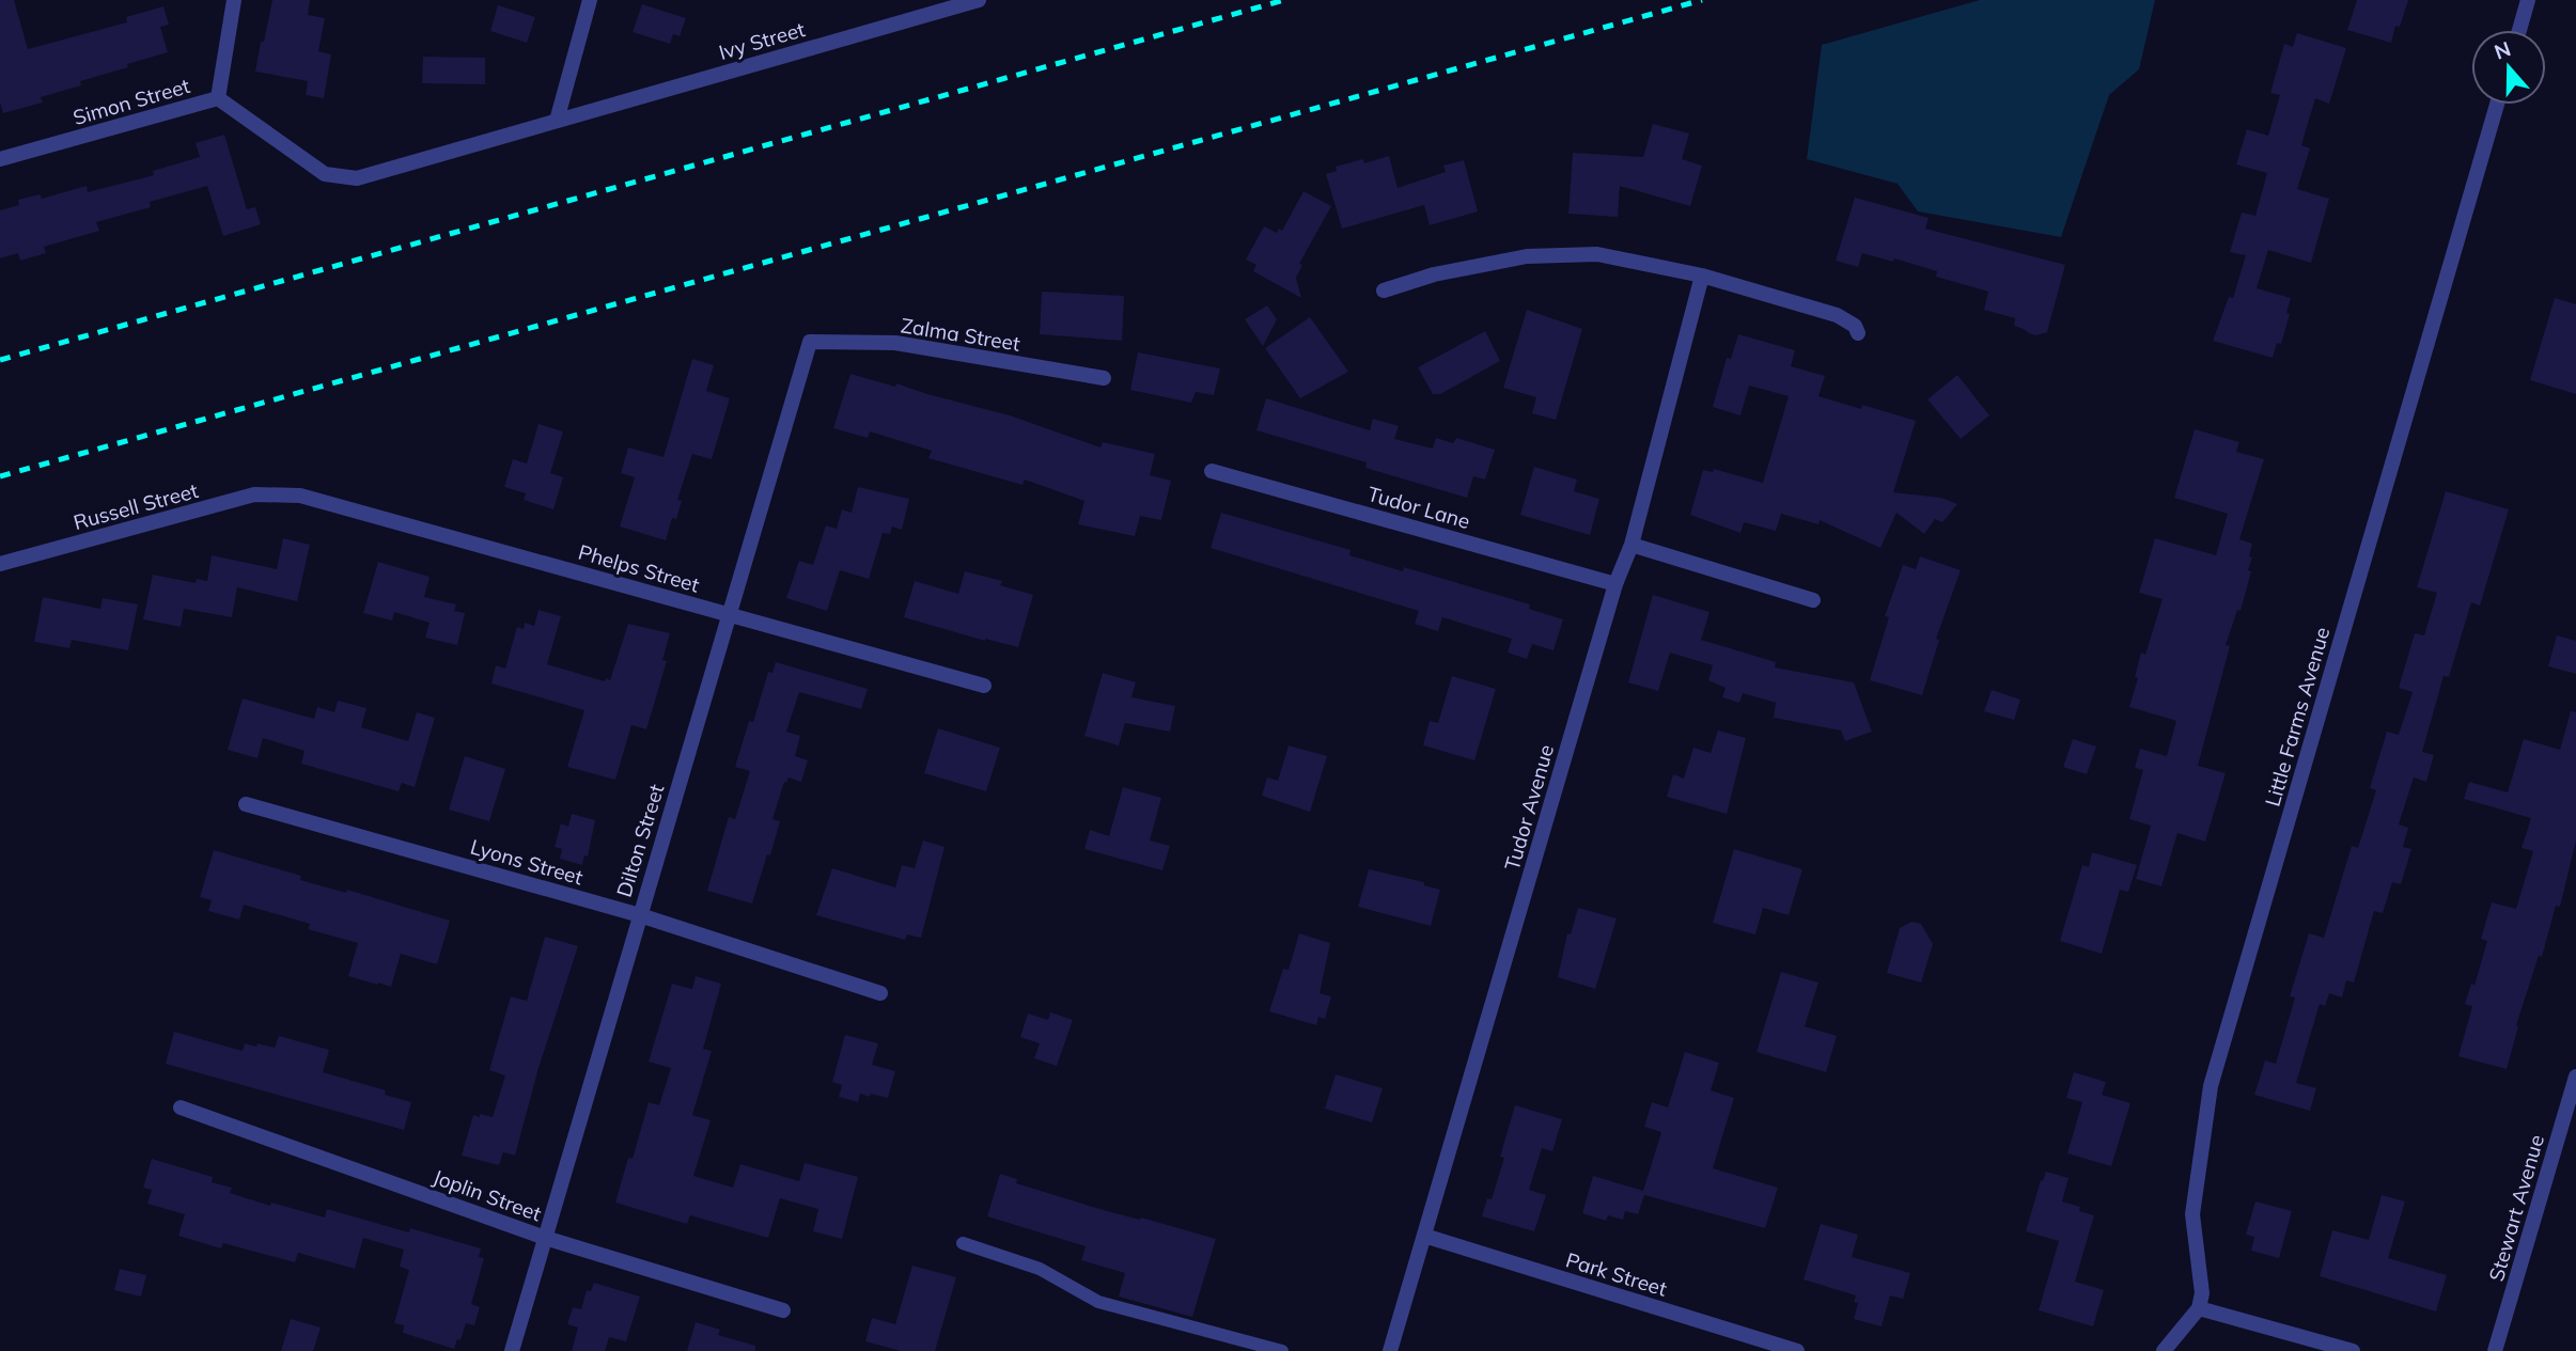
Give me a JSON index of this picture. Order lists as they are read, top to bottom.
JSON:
{
  "streets": {
    "street": [
      "Ivy Street",
      "Simon Street",
      "Zalma Street",
      "Russell Street",
      "Tudor Lane",
      "Phelps Street",
      "Little Farms Avenue",
      "Tudor Avenue",
      "Dilton Street",
      "Lyons Street",
      "Joplin Street",
      "Stewart Avenue",
      "Park Street"
    ]
  },
  "crossings": [
    ["Ivy Street", "Simon Street"],
    ["Zalma Street", "Dilton Street"],
    ["Russell Street", "Phelps Street"],
    ["Tudor Lane", "Tudor Avenue"],
    ["Phelps Street", "Dilton Street"],
    ["Tudor Avenue", "Park Street"],
    ["Dilton Street", "Lyons Street"],
    ["Dilton Street", "Joplin Street"]
  ],
  "north": "top"
}
